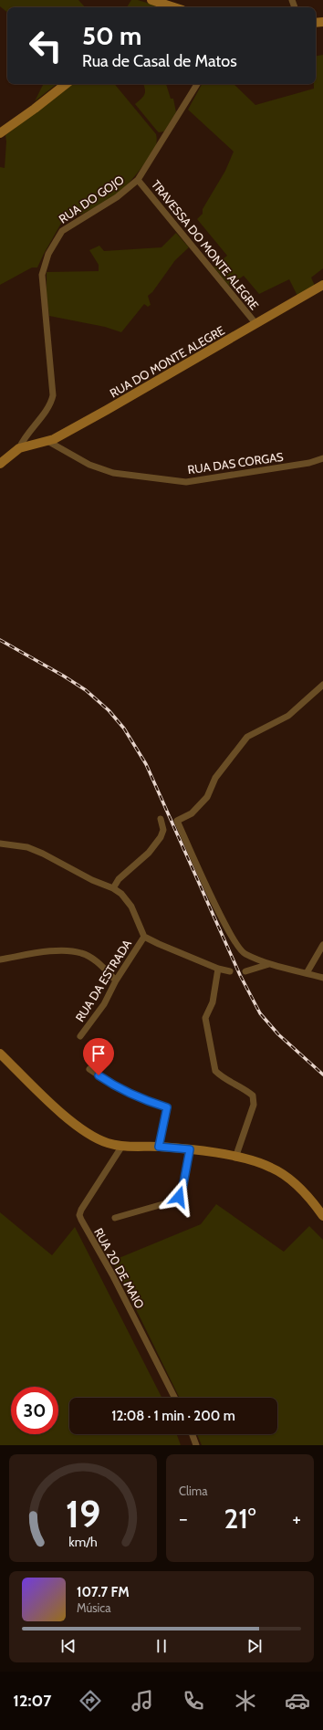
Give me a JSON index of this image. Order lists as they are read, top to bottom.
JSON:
{
  "streets": {
    "street": [
      "RUA DO GOJO",
      "TRAVESSA DO MONTE ALEGRE",
      "RUA DO MONTE ALEGRE",
      "RUA DAS CORGAS",
      "RUA DA ESTRADA",
      "RUA 20 DE MAIO"
    ]
  },
  "crossings": [
    ["RUA DO GOJO", "TRAVESSA DO MONTE ALEGRE"],
    ["RUA DO GOJO", "RUA DO MONTE ALEGRE"],
    ["TRAVESSA DO MONTE ALEGRE", "RUA DO MONTE ALEGRE"],
    ["RUA DO MONTE ALEGRE", "RUA DAS CORGAS"]
  ],
  "page": {
    "turn": ["50 m", "Rua de Casal de Matos"],
    "limit": "30",
    "trip": "12:08 · 1 min · 200 m",
    "tile": "Clima",
    "heat": ["−", "21°", "+"],
    "song": ["107.7 FM", "Música"],
    "tabs": "12:07",
    "gauge": ["19", "km/h"]
  }
}
